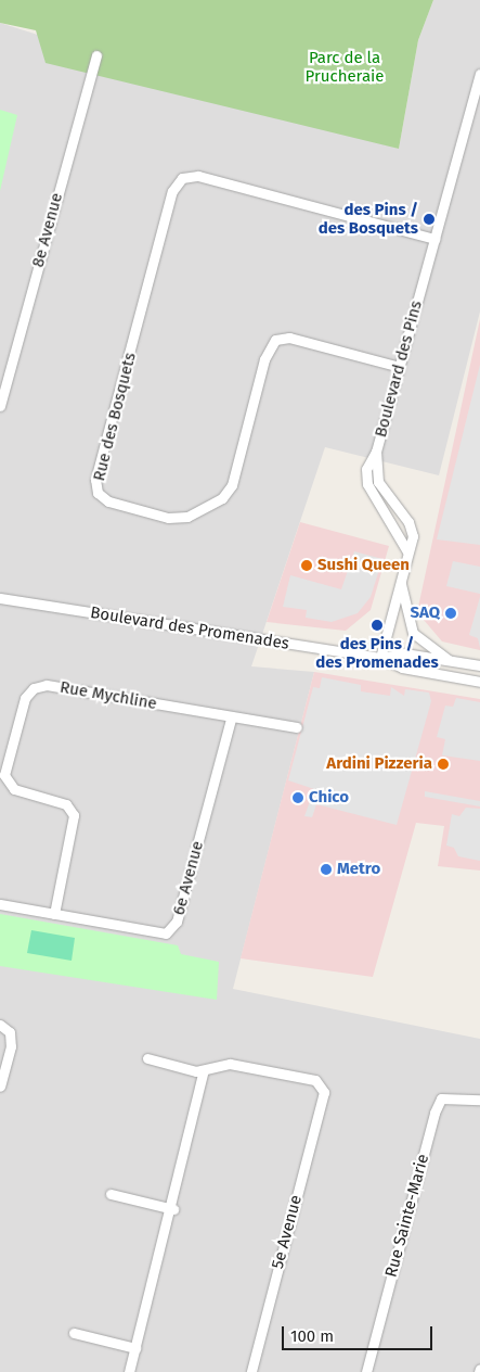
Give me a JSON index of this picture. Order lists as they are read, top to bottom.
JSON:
{
  "streets": {
    "street": [
      "8e Avenue",
      "Boulevard des Pins",
      "Rue des Bosquets",
      "Boulevard des Promenades",
      "Rue Mychline",
      "6e Avenue",
      "Rue Sainte-Marie",
      "5e Avenue"
    ]
  },
  "crossings": [
    ["Boulevard des Pins", "Rue des Bosquets"],
    ["Rue Mychline", "6e Avenue"]
  ],
  "parks": ["Parc de la Prucheraie"],
  "places": [
    "des Pins / des Bosquets",
    "Sushi Queen",
    "SAQ",
    "des Pins / des Promenades",
    "Ardini Pizzeria",
    "Chico",
    "Metro"
  ],
  "scale_bar": "100 m"
}
